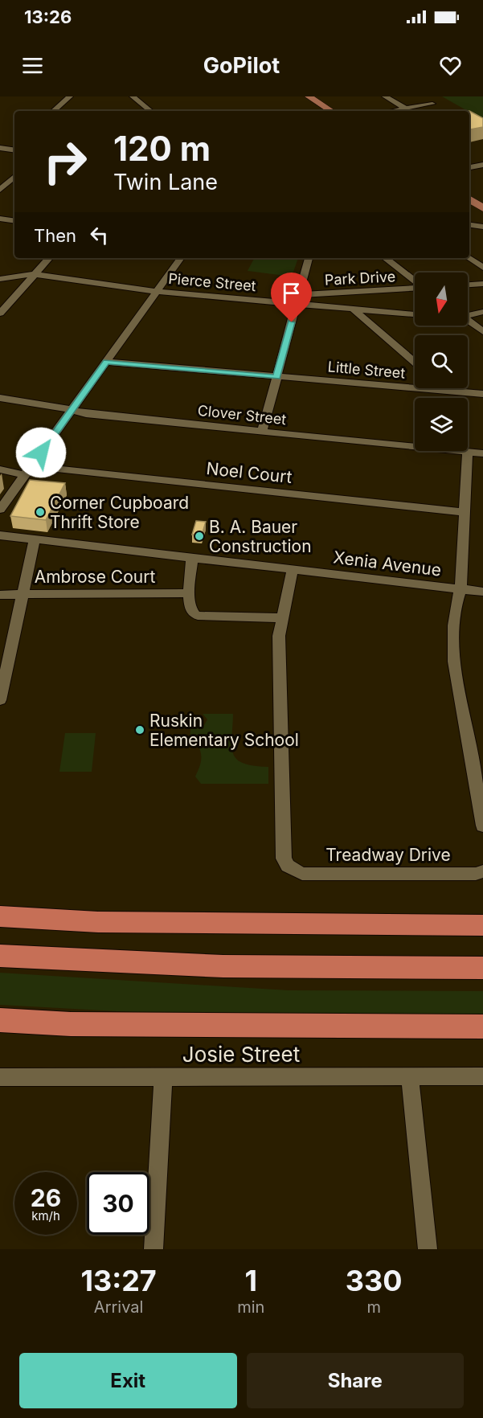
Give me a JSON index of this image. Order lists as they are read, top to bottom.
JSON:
{
  "streets": {
    "street": [
      "Park Drive",
      "Pierce Street",
      "Little Street",
      "Clover Street",
      "Noel Court",
      "Xenia Avenue",
      "Ambrose Court",
      "Treadway Drive",
      "Josie Street"
    ]
  },
  "crossings": [
    ["Park Drive", "Pierce Street"]
  ],
  "places": ["Corner Cupboard Thrift Store", "B. A. Bauer Construction", "Ruskin Elementary School"],
  "north": "bottom",
  "page": {
    "status": "13:26",
    "header": "GoPilot",
    "turn": ["120 m", "Twin Lane"],
    "then": "Then",
    "speed": "26 km/h",
    "limit": "30",
    "eta": [
      "13:27",
      "Arrival",
      "1",
      "min",
      "330",
      "m"
    ],
    "buttons": ["Exit", "Share"]
  }
}
